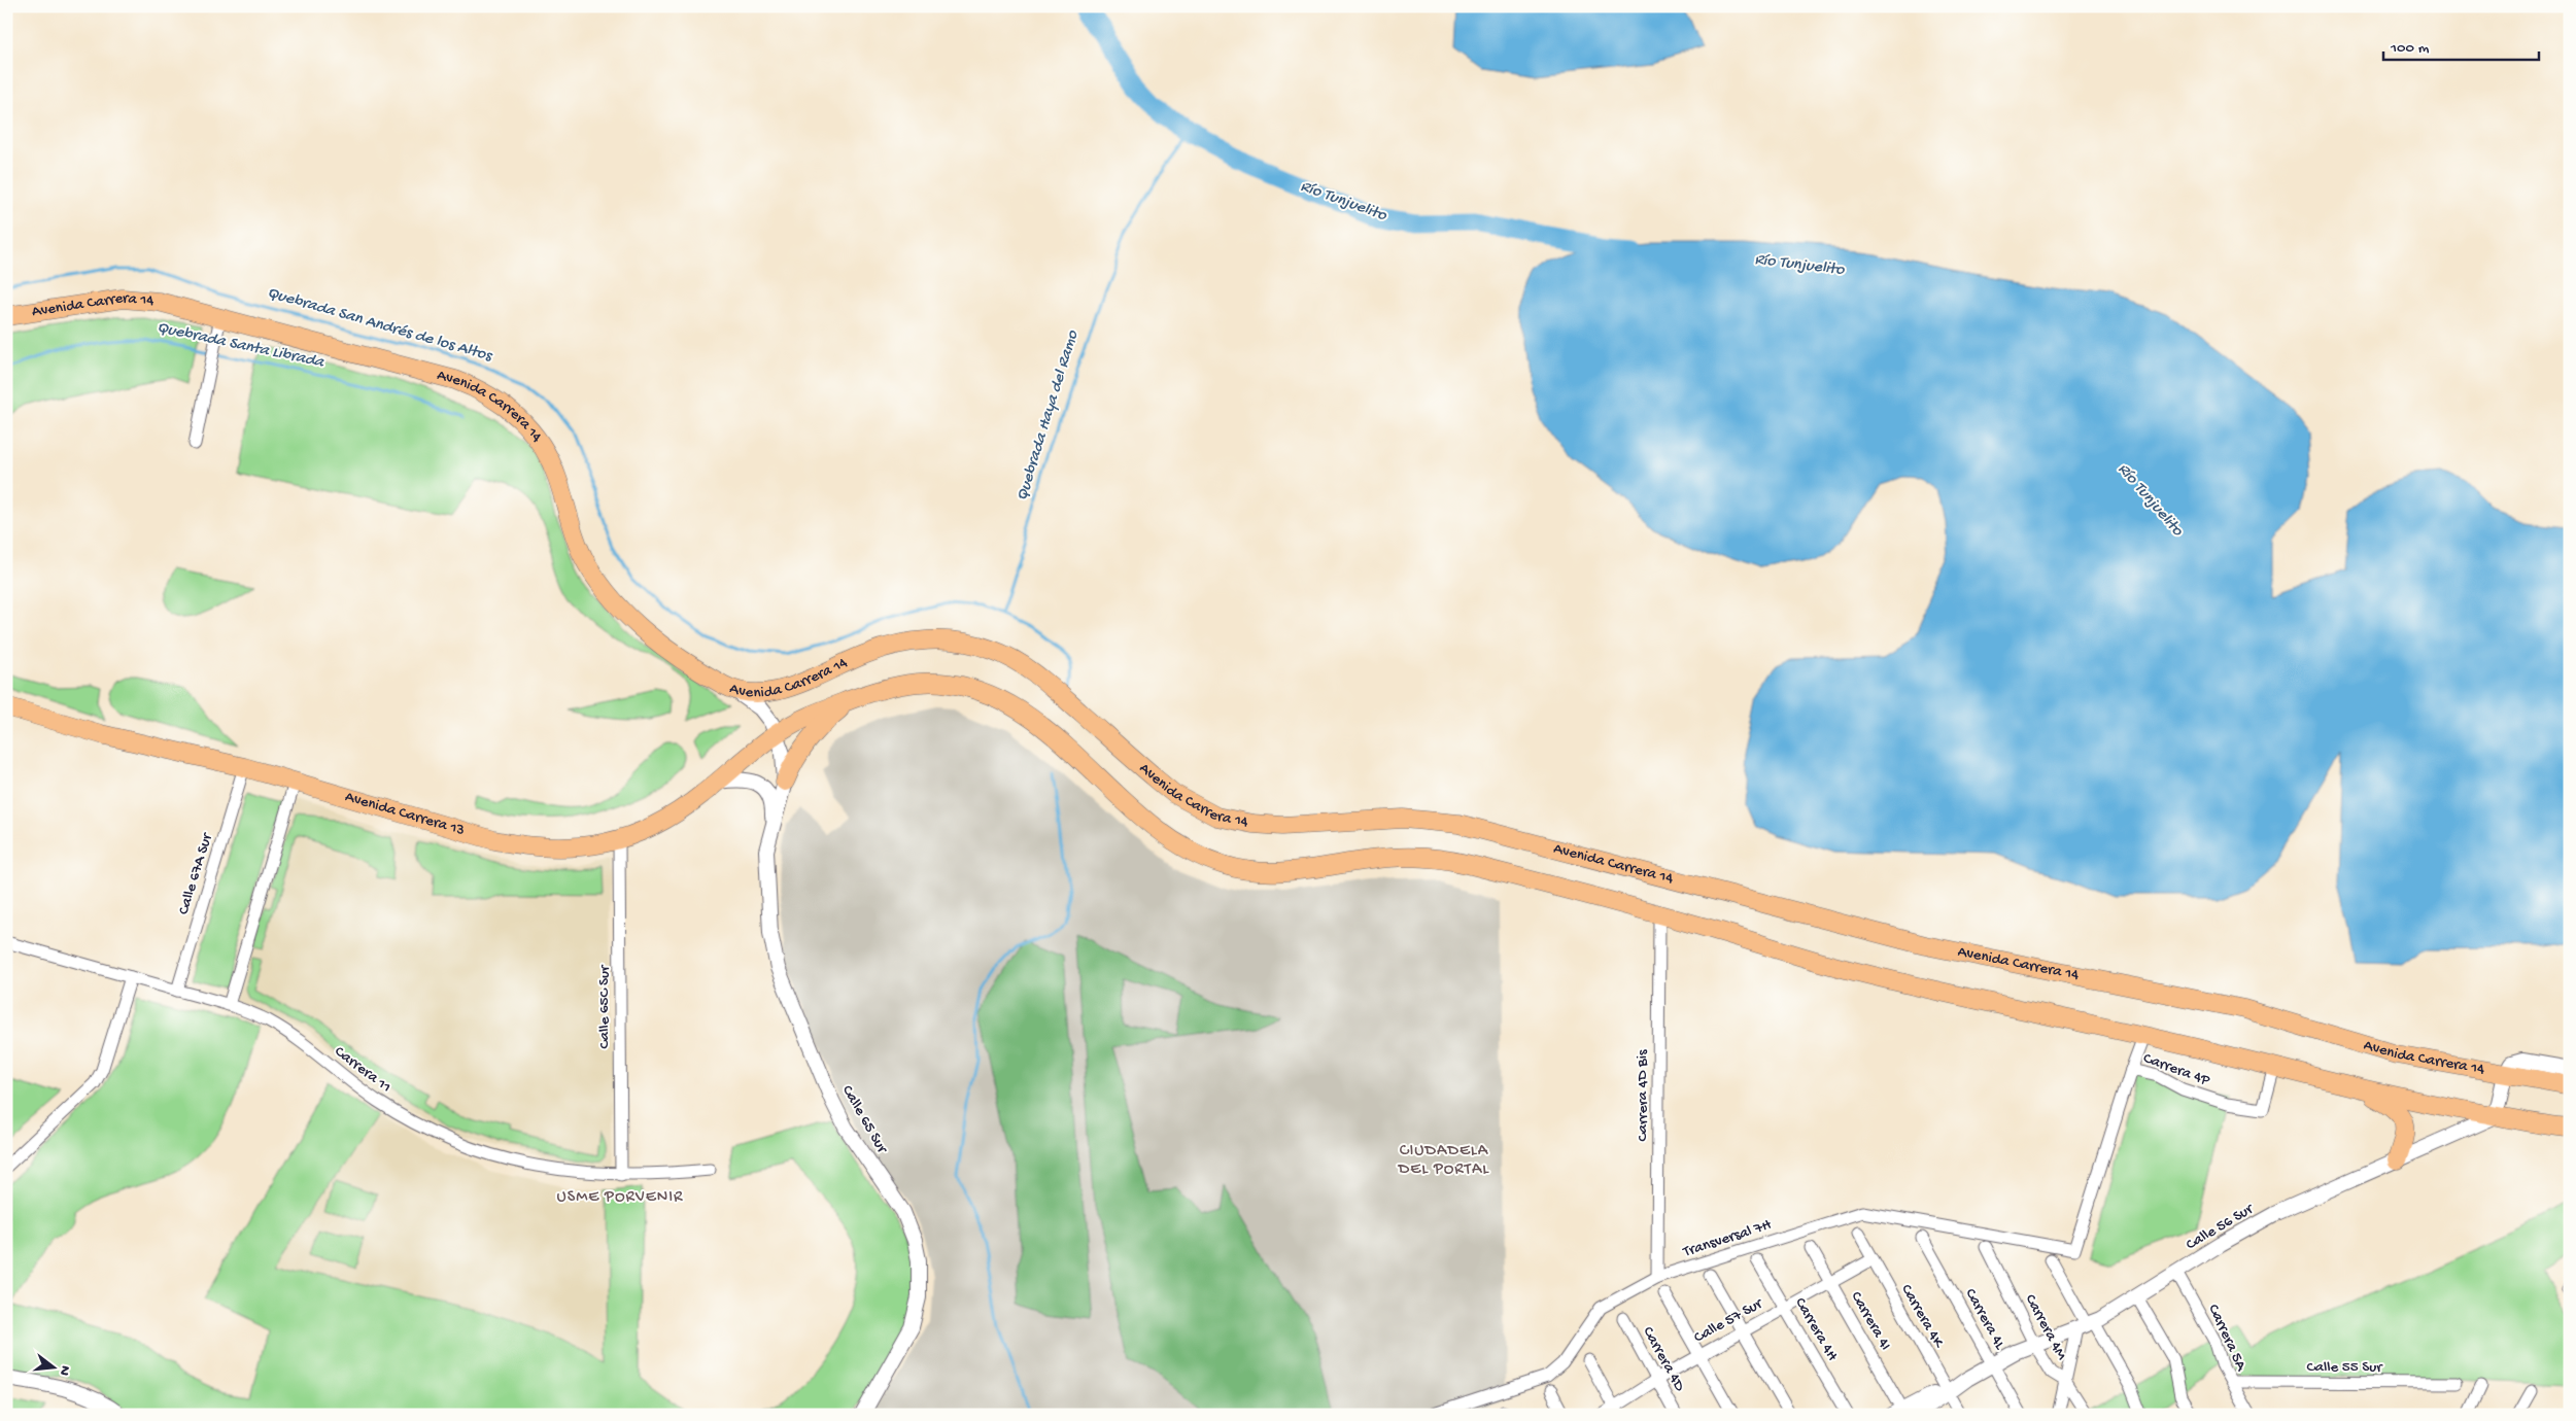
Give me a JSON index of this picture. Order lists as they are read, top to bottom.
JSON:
{
  "streets": {
    "main road": ["Avenida Carrera 14", "Avenida Carrera 13"],
    "street": [
      "Calle 67A Sur",
      "Calle 65C Sur",
      "Carrera 11",
      "Carrera 4P",
      "Carrera 4D Bis",
      "Calle 65 Sur",
      "Calle 56 Sur",
      "Transversal 7H",
      "Carrera 4K",
      "Carrera 4L",
      "Calle 57 Sur",
      "Carrera 4I",
      "Carrera 4M",
      "Carrera 4H",
      "Carrera 5A",
      "Carrera 4D",
      "Calle 55 Sur"
    ]
  },
  "crossings": [
    ["Avenida Carrera 14", "Calle 65 Sur"],
    ["Avenida Carrera 13", "Calle 67A Sur"],
    ["Avenida Carrera 13", "Calle 65C Sur"],
    ["Avenida Carrera 13", "Calle 65 Sur"],
    ["Calle 67A Sur", "Carrera 11"],
    ["Calle 65C Sur", "Carrera 11"],
    ["Carrera 4P", "Transversal 7H"],
    ["Carrera 4D Bis", "Transversal 7H"],
    ["Calle 56 Sur", "Carrera 4K"],
    ["Calle 56 Sur", "Carrera 4L"],
    ["Calle 56 Sur", "Carrera 4I"],
    ["Calle 56 Sur", "Carrera 4M"],
    ["Calle 56 Sur", "Carrera 5A"],
    ["Carrera 4K", "Calle 57 Sur"],
    ["Calle 57 Sur", "Carrera 4I"],
    ["Calle 57 Sur", "Carrera 4H"],
    ["Calle 57 Sur", "Carrera 4D"],
    ["Carrera 5A", "Calle 55 Sur"]
  ],
  "districts": ["CIUDADELA DEL PORTAL", "USME PORVENIR"],
  "water": [
    "Río Tunjuelito",
    "Quebrada San Andrés de los Altos",
    "Quebrada Santa Librada",
    "Quebrada Haya del Ramo"
  ],
  "scale_bar": "100 m",
  "north": "right"
}
